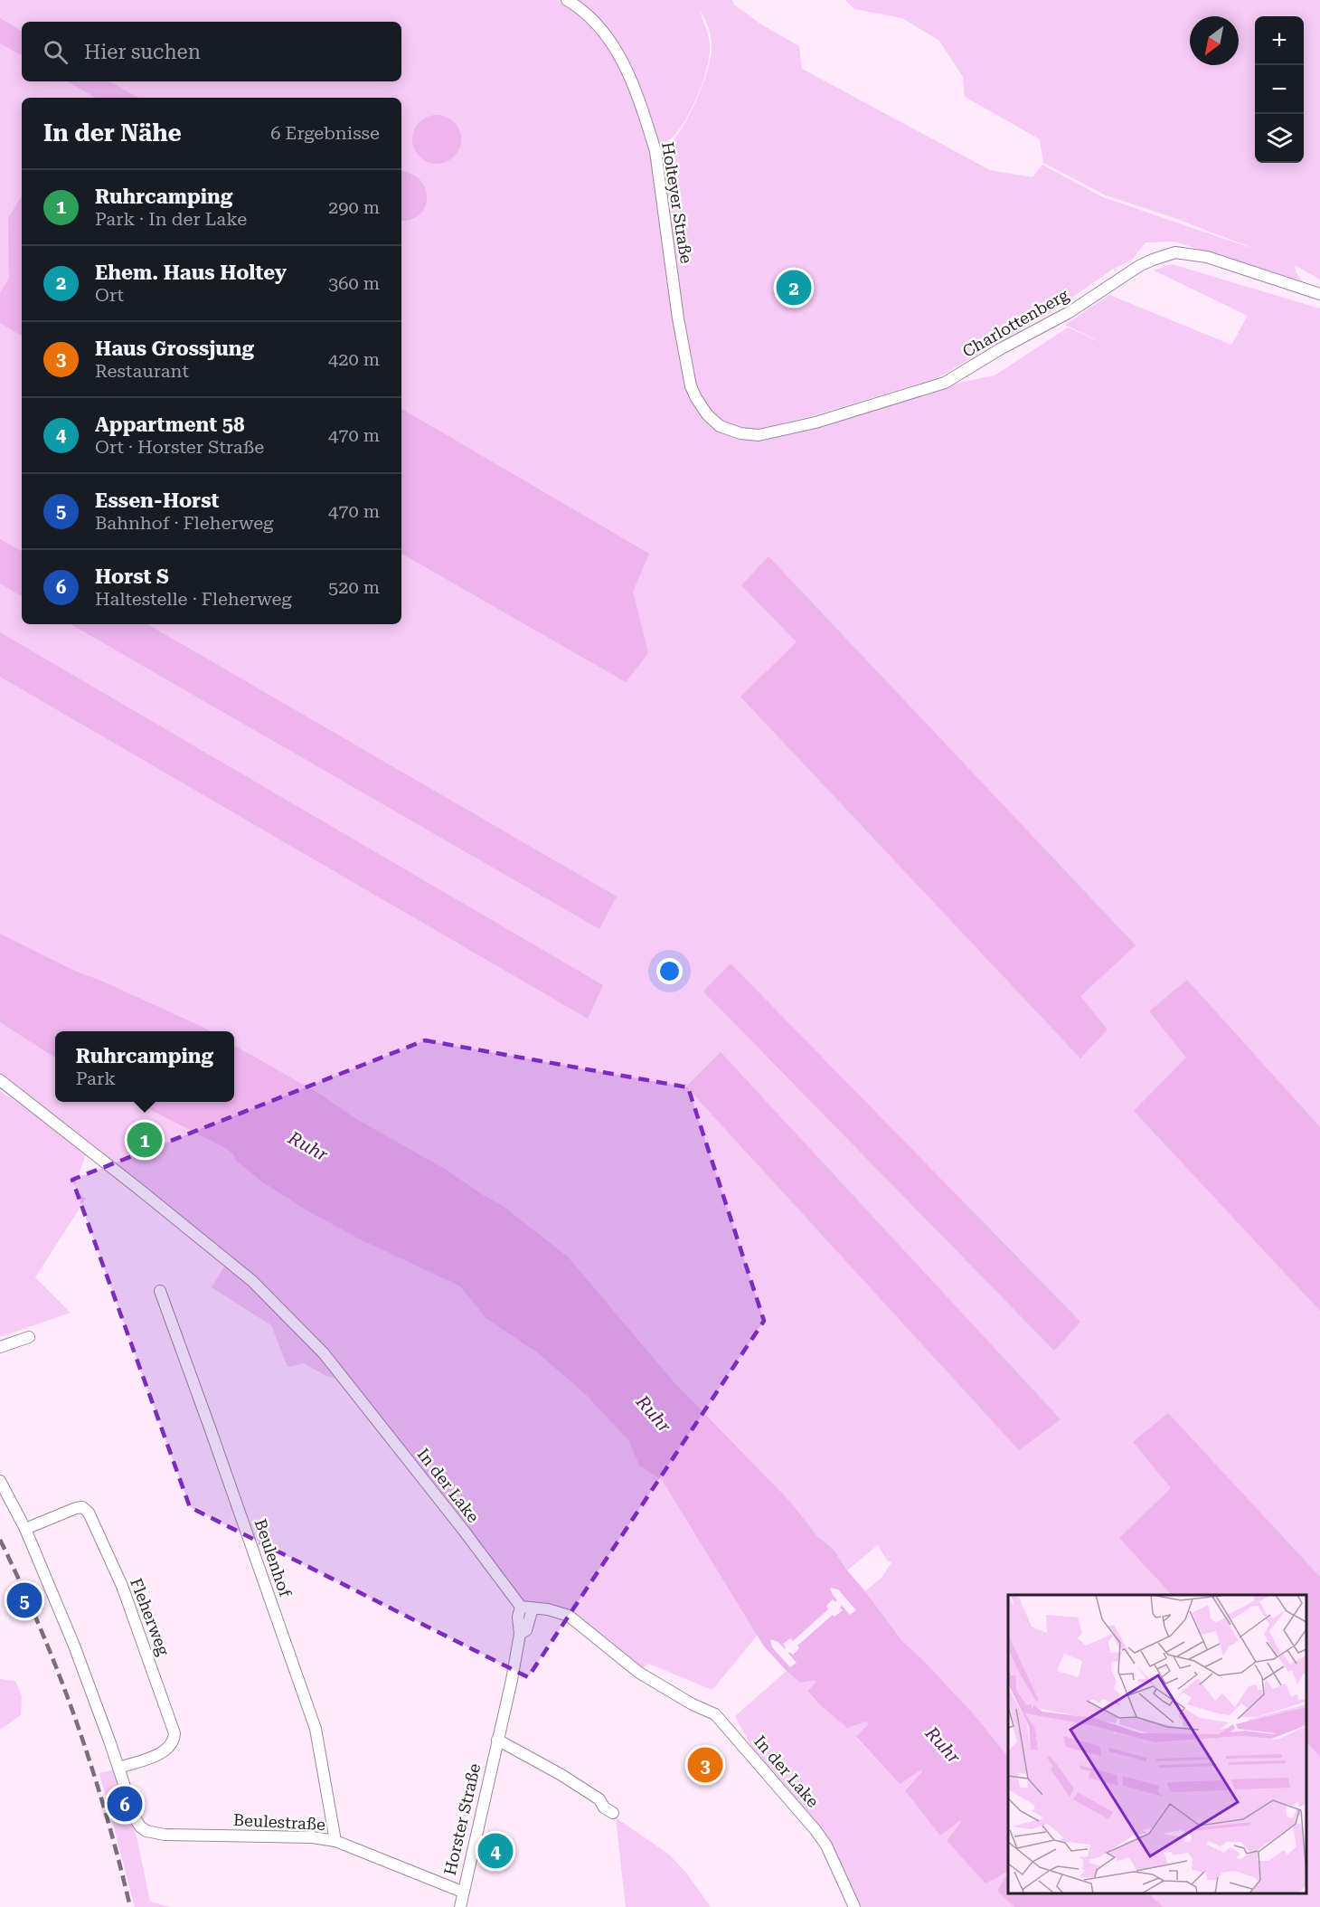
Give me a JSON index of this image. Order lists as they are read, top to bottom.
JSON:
{
  "streets": {
    "street": [
      "Holteyer Straße",
      "Charlottenberg",
      "In der Lake",
      "Beulenhof",
      "Fleherweg",
      "Horster Straße",
      "Beulestraße"
    ]
  },
  "crossings": [
    ["Holteyer Straße", "Charlottenberg"],
    ["In der Lake", "Horster Straße"],
    ["Beulenhof", "Beulestraße"],
    ["Fleherweg", "Beulestraße"],
    ["Horster Straße", "Beulestraße"]
  ],
  "water": ["Ruhr"],
  "north": "bottom left",
  "page": {
    "map_buttons": ["+", "−"],
    "search": "Hier suchen",
    "heading": ["In der Nähe", "6 Ergebnisse"],
    "list": [
      {
        "mark": "1",
        "name": "Ruhrcamping",
        "note": "Park · In der Lake",
        "value": "290 m"
      },
      {
        "mark": "2",
        "name": "Ehem. Haus Holtey",
        "note": "Ort",
        "value": "360 m"
      },
      {
        "mark": "3",
        "name": "Haus Grossjung",
        "note": "Restaurant",
        "value": "420 m"
      },
      {
        "mark": "4",
        "name": "Appartment 58",
        "note": "Ort · Horster Straße",
        "value": "470 m"
      },
      {
        "mark": "5",
        "name": "Essen-Horst",
        "note": "Bahnhof · Fleherweg",
        "value": "470 m"
      },
      {
        "mark": "6",
        "name": "Horst S",
        "note": "Haltestelle · Fleherweg",
        "value": "520 m"
      }
    ],
    "pins": [
      "2",
      "1",
      "5",
      "3",
      "6",
      "4"
    ],
    "popup": ["Ruhrcamping", "Park"]
  }
}
